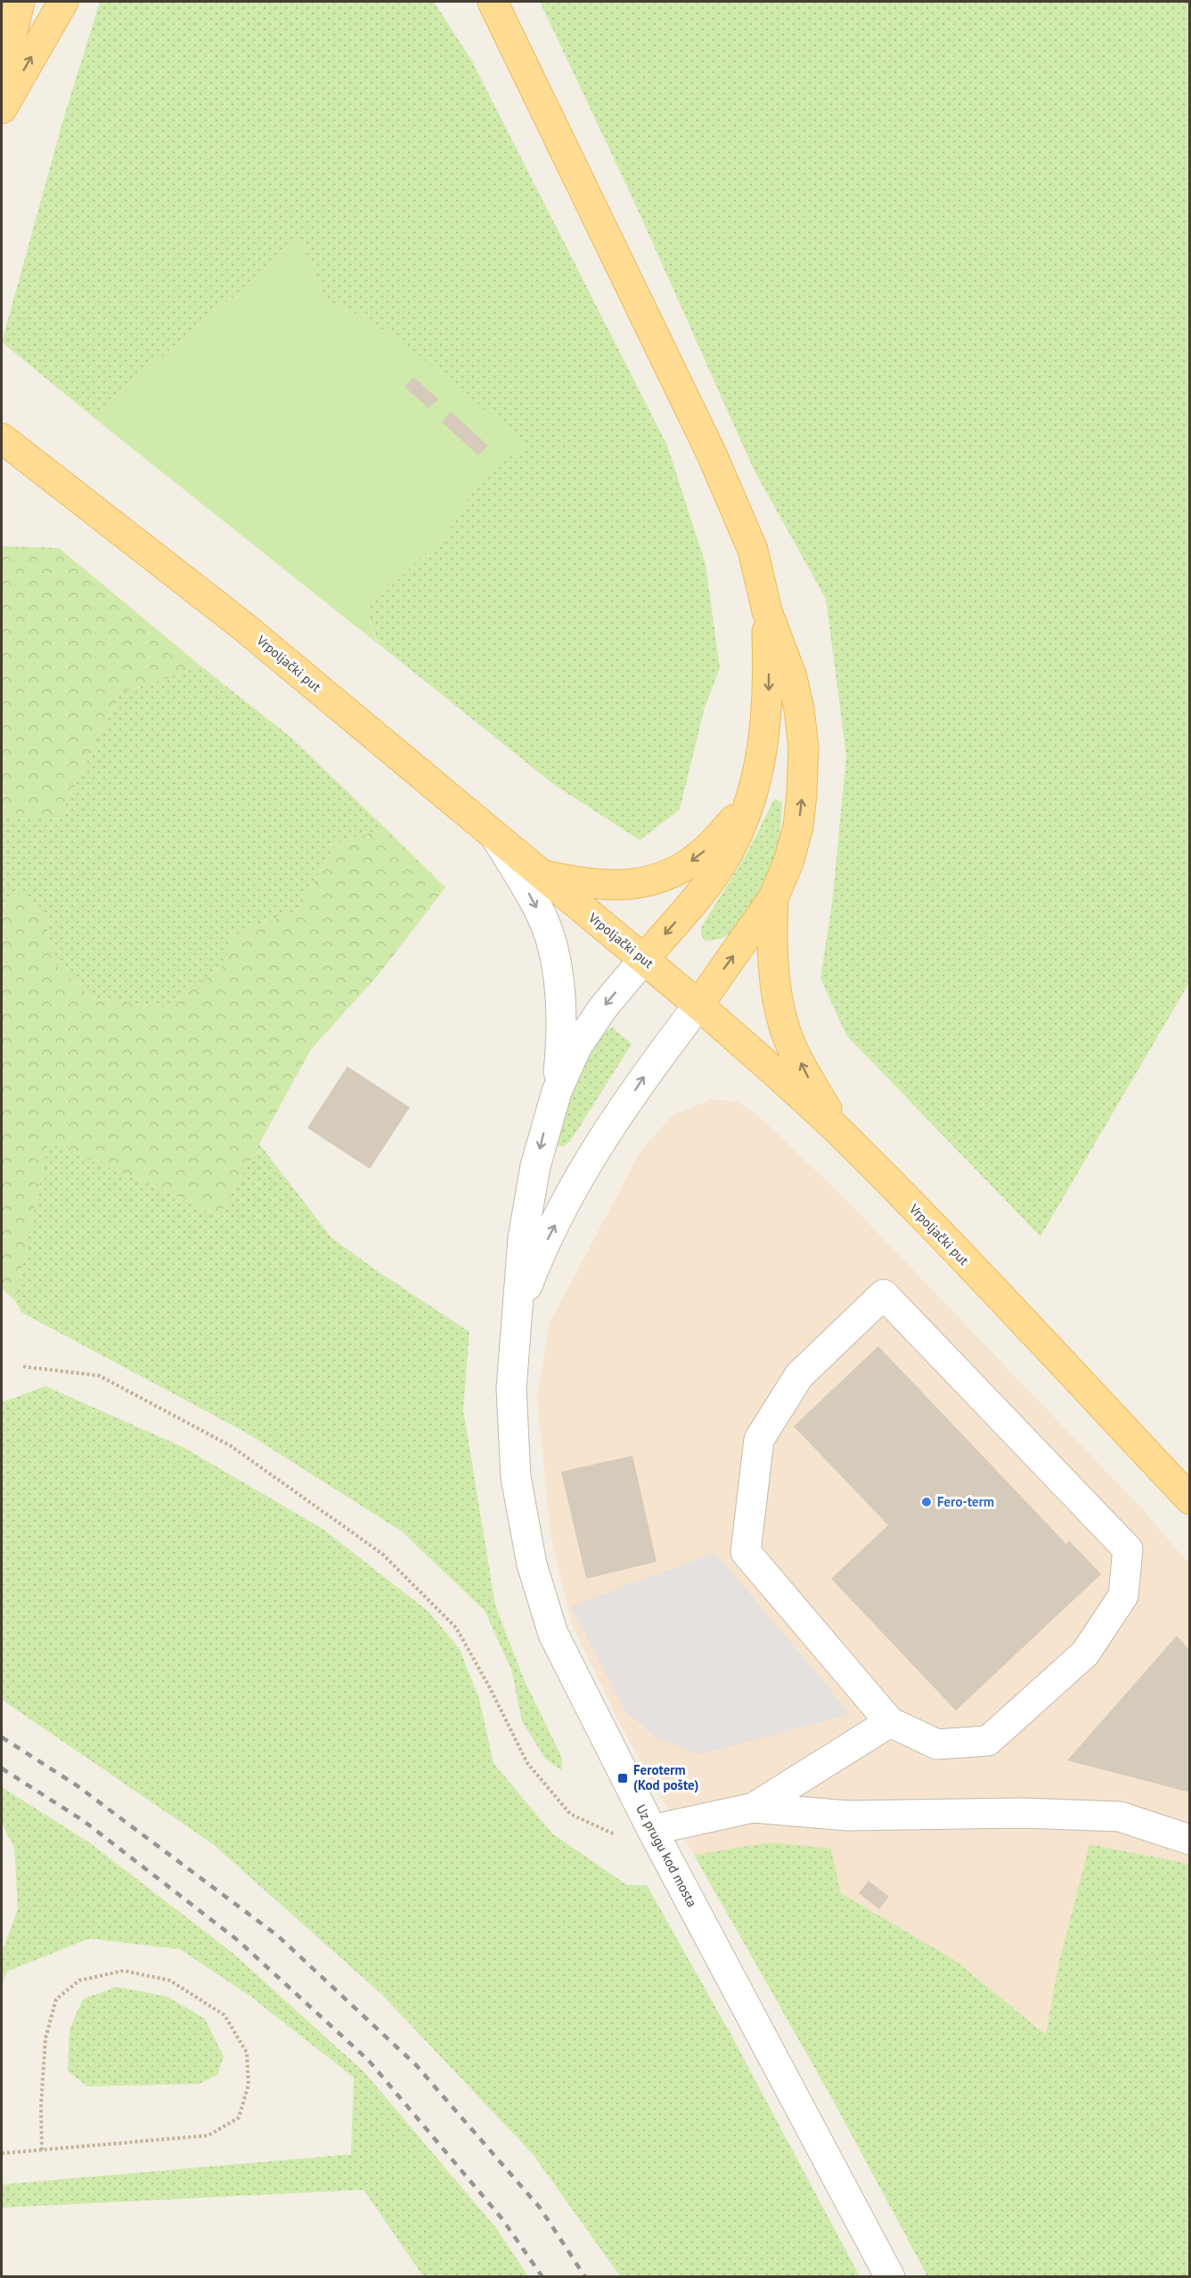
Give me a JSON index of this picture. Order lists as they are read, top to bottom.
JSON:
{
  "streets": {
    "main road": ["Vrpoljački put"],
    "street": ["Uz prugu kod mosta"]
  },
  "places": {
    "other": ["Fero-term"],
    "transit": ["Feroterm (Kod pošte)"]
  }
}
